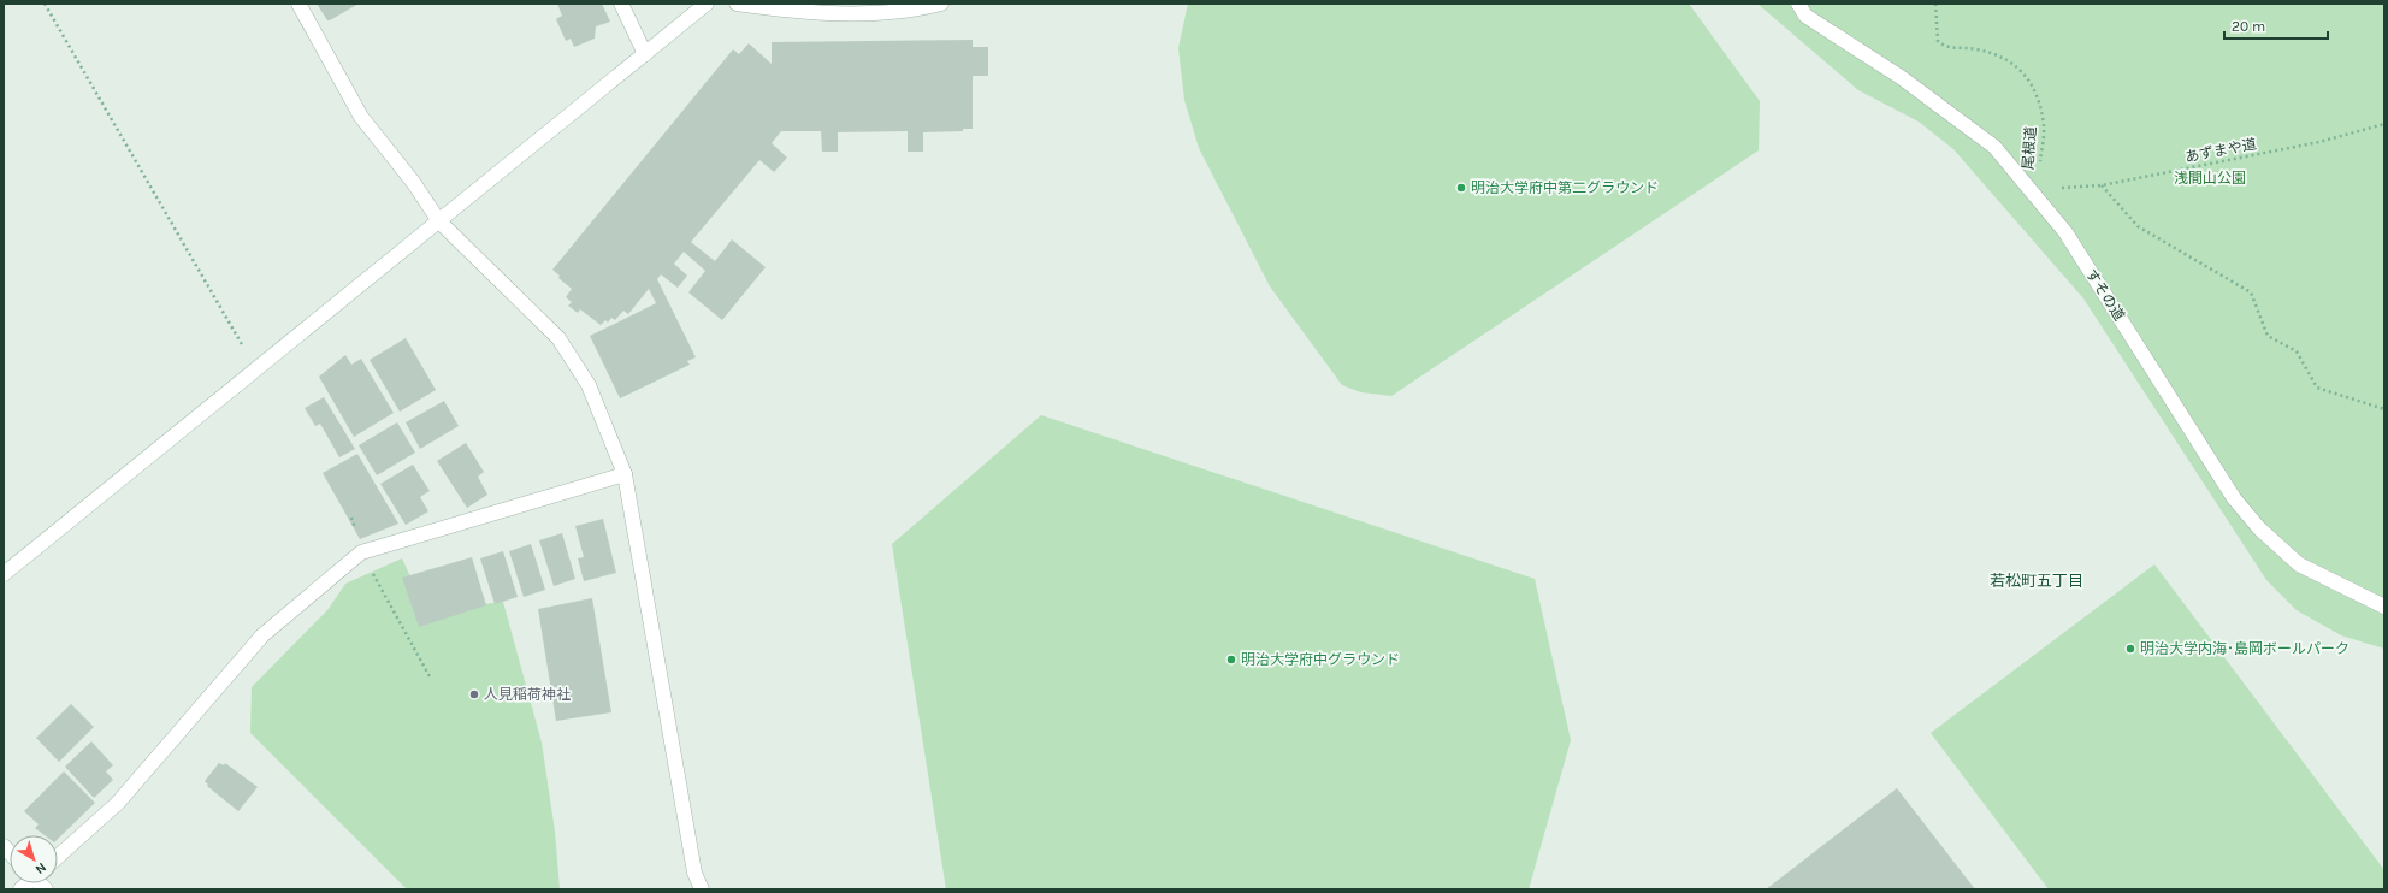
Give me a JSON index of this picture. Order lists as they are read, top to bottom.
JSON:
{
  "streets": {
    "street": ["すその道"],
    "path": ["尾根道", "あずまや道"]
  },
  "crossings": [
    ["尾根道", "あずまや道"],
    ["尾根道", "すその道"],
    ["あずまや道", "すその道"]
  ],
  "districts": ["若松町五丁目"],
  "parks": ["浅間山公園"],
  "places": [
    "明治大学府中第二グラウンド",
    "明治大学内海･島岡ボールパーク",
    "明治大学府中グラウンド",
    "人見稲荷神社"
  ],
  "scale_bar": "20 m",
  "north": "bottom right"
}
